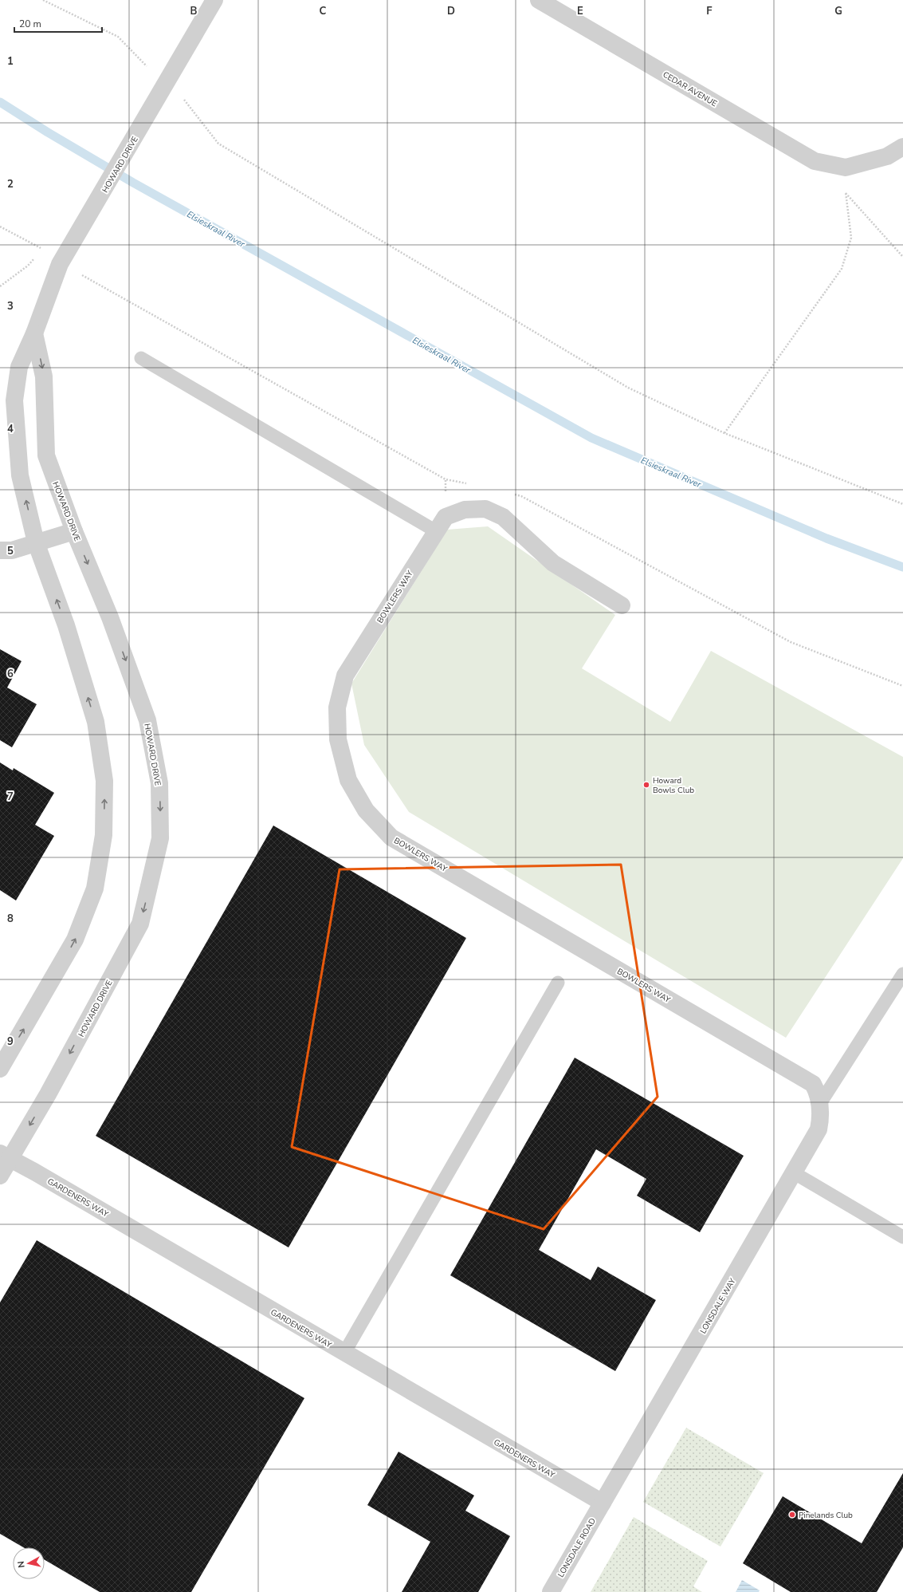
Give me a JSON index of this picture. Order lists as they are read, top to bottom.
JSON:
{
  "streets": {
    "street": [
      "CEDAR AVENUE",
      "HOWARD DRIVE",
      "BOWLERS WAY",
      "GARDENERS WAY",
      "LONSDALE WAY",
      "LONSDALE ROAD"
    ]
  },
  "crossings": [
    ["HOWARD DRIVE", "GARDENERS WAY"],
    ["BOWLERS WAY", "LONSDALE WAY"],
    ["GARDENERS WAY", "LONSDALE WAY"],
    ["GARDENERS WAY", "LONSDALE ROAD"],
    ["LONSDALE WAY", "LONSDALE ROAD"]
  ],
  "water": ["Elsieskraal River"],
  "places": ["Howard Bowls Club", "Pinelands Club"],
  "scale_bar": "20 m",
  "north": "left",
  "grid": {
    "columns": [
      "B",
      "C",
      "D",
      "E",
      "F",
      "G"
    ],
    "rows": [
      "1",
      "2",
      "3",
      "4",
      "5",
      "6",
      "7",
      "8",
      "9"
    ]
  }
}
